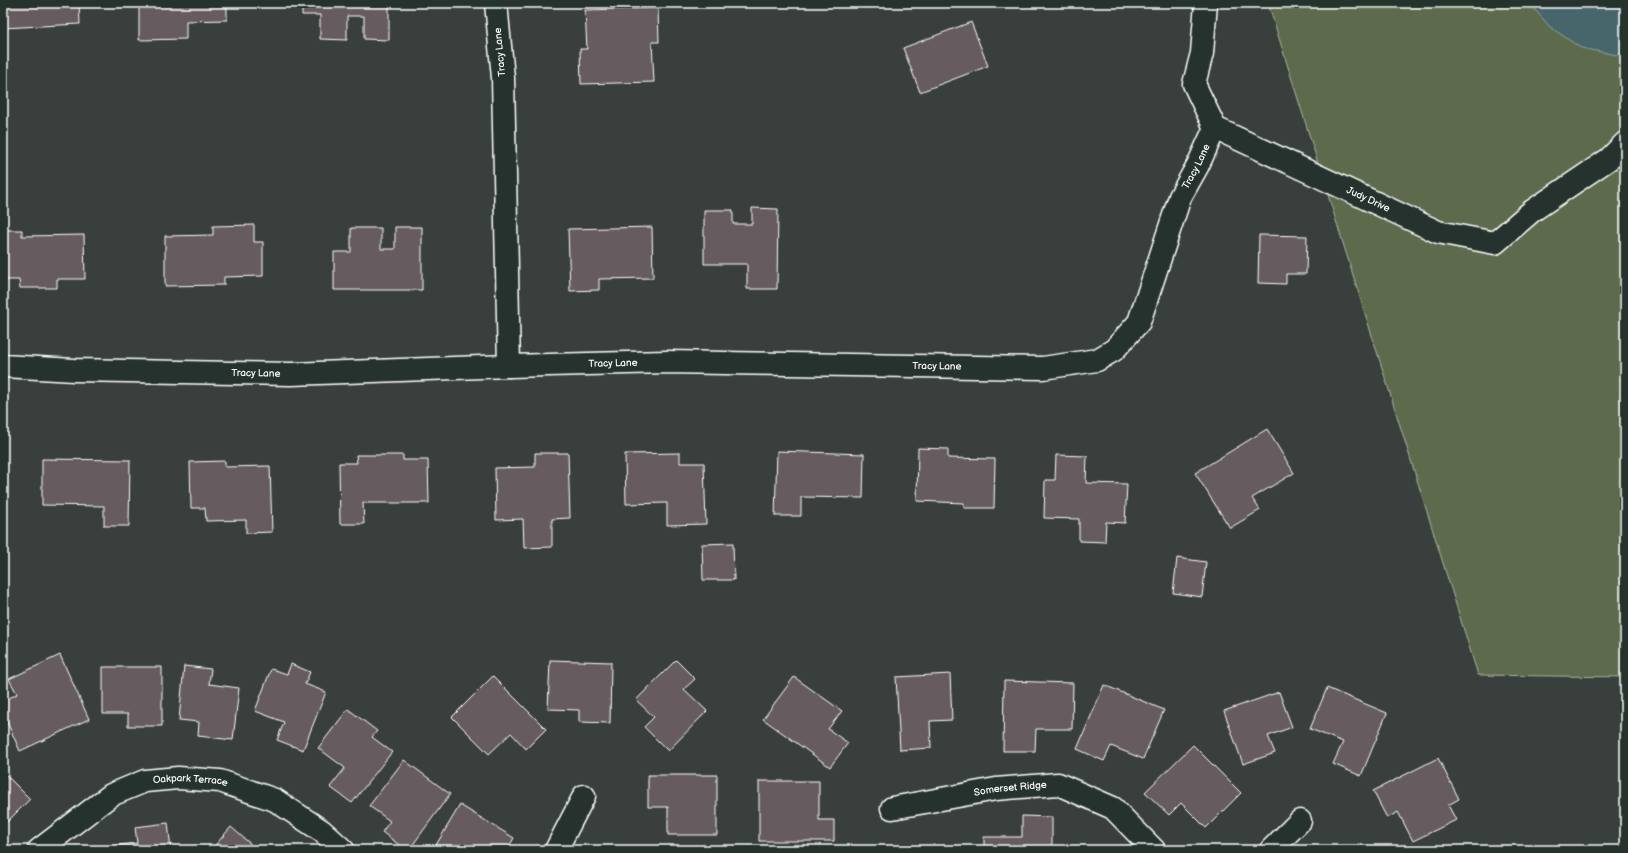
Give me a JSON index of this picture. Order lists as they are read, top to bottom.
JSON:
{
  "streets": {
    "street": [
      "Tracy Lane",
      "Judy Drive",
      "Oakpark Terrace",
      "Somerset Ridge"
    ]
  },
  "crossings": [
    ["Tracy Lane", "Judy Drive"]
  ]
}
